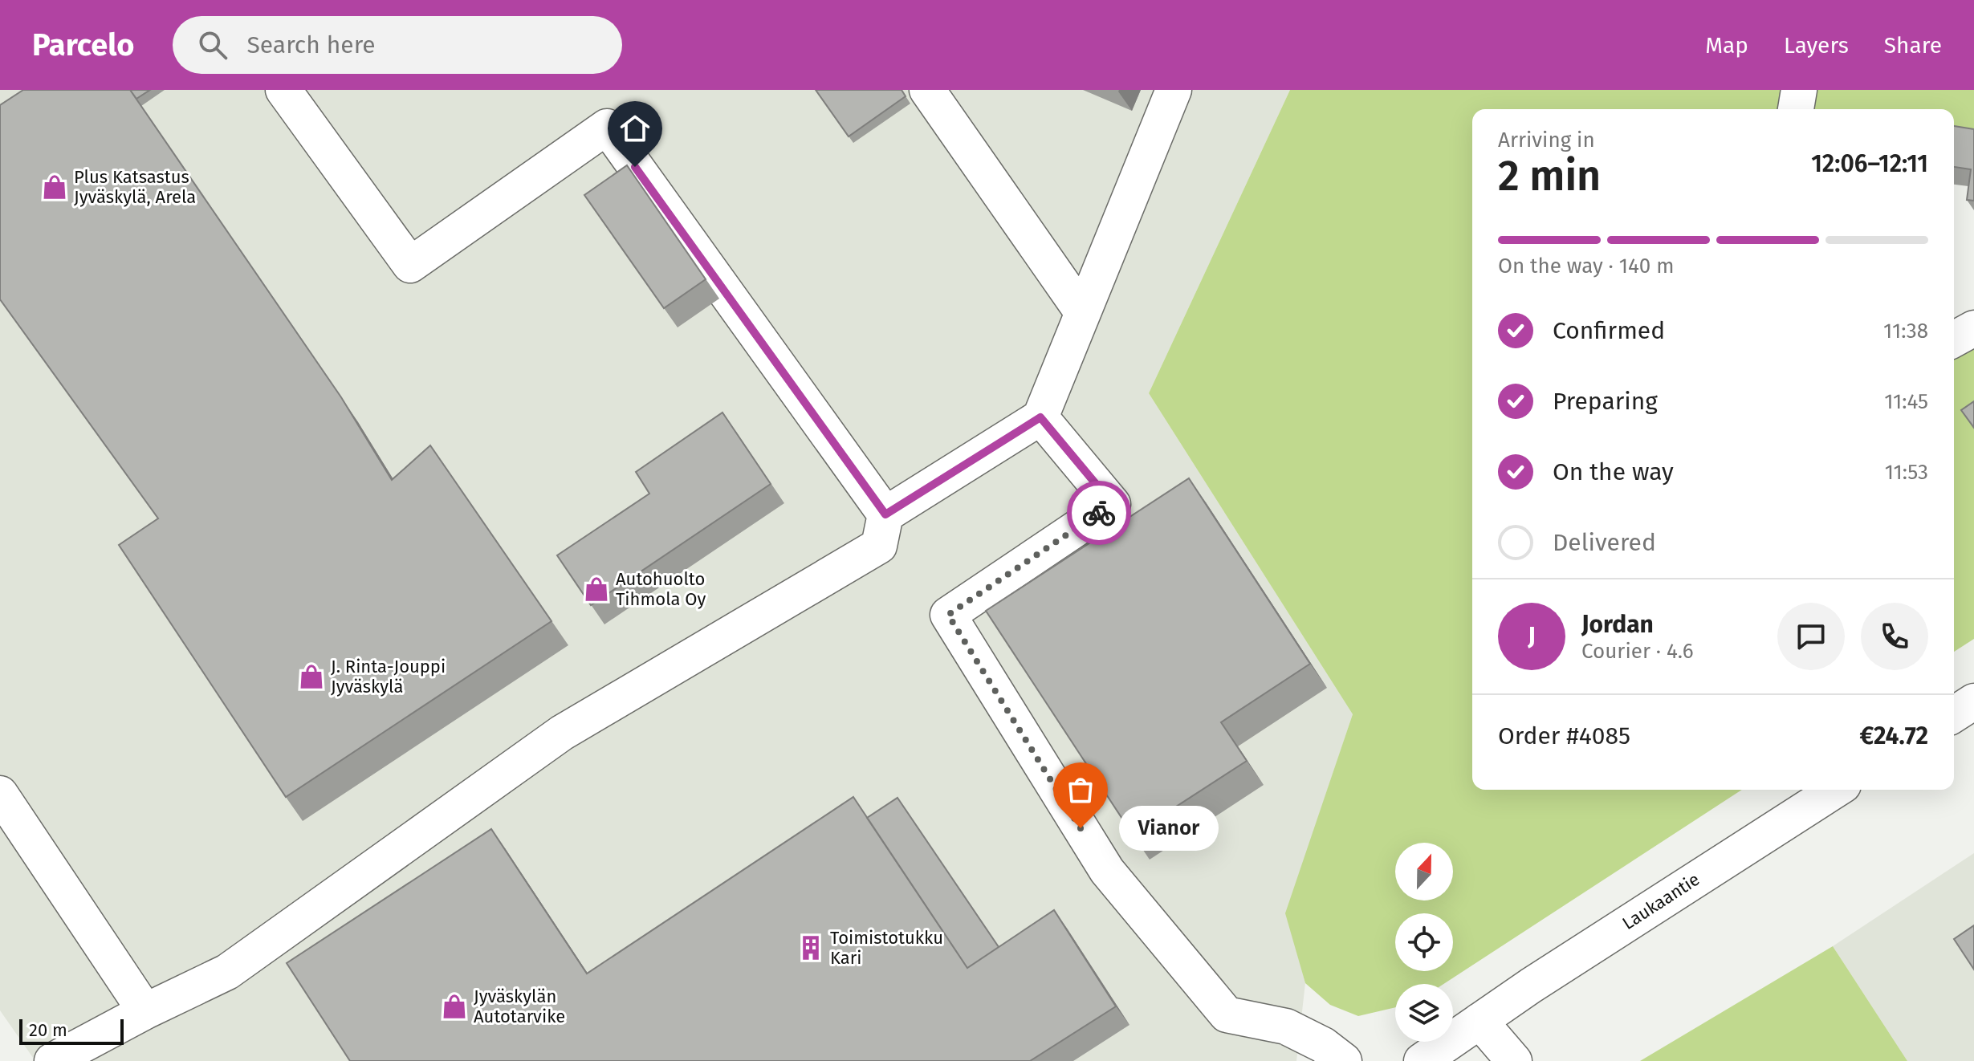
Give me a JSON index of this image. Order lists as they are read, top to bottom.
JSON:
{
  "streets": {
    "main road": ["Laukaantie"]
  },
  "places": {
    "shop": [
      "Plus Katsastus Jyväskylä, Arela",
      "Autohuolto Tihmola Oy",
      "J. Rinta-Jouppi Jyväskylä",
      "Jyväskylän Autotarvike"
    ],
    "other": ["Vianor"],
    "building": ["Toimistotukku Kari"]
  },
  "scale_bar": "20 m",
  "north": "top",
  "page": {
    "header": "Parcelo",
    "search": "Search here",
    "nav": ["Map", "Layers", "Share"],
    "heading": ["2 min", "Arriving in", "12:06–12:11"],
    "panel": [
      "Jordan",
      "Courier · 4.6",
      "Order #4085",
      "€24.72"
    ],
    "bar": "On the way · 140 m",
    "list": [
      ["Confirmed", "11:38"],
      ["Preparing", "11:45"],
      ["On the way", "11:53"],
      "Delivered"
    ],
    "round": "J",
    "bubble": "Vianor",
    "scale": "20 m"
  }
}
